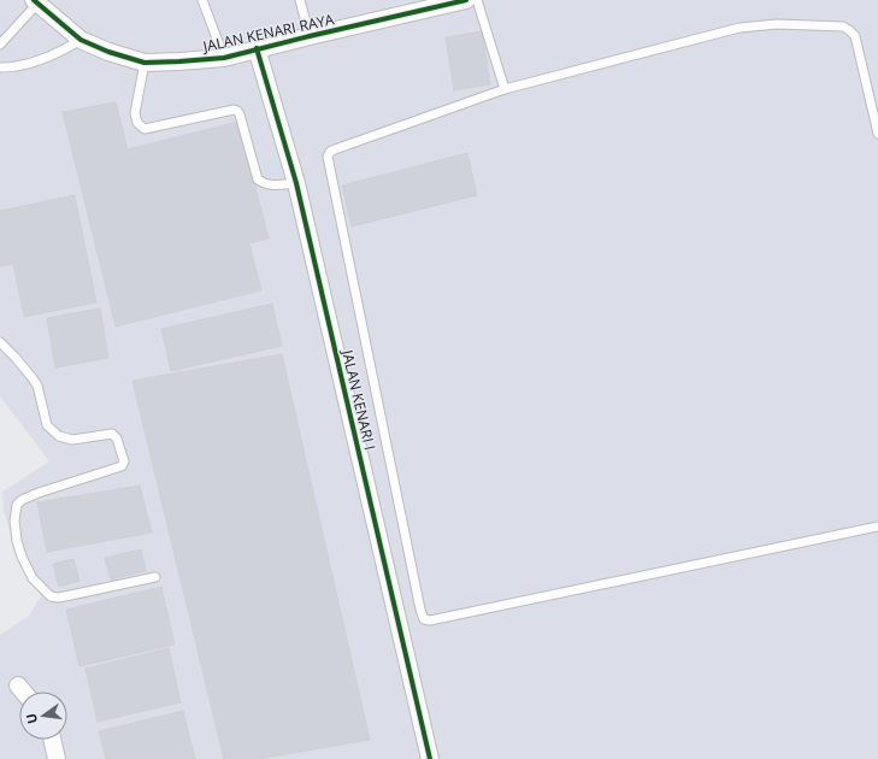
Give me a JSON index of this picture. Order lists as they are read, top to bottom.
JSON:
{
  "streets": {
    "street": ["JALAN KENARI RAYA", "JALAN KENARI I"]
  },
  "crossings": [
    ["JALAN KENARI RAYA", "JALAN KENARI I"]
  ],
  "north": "left"
}
